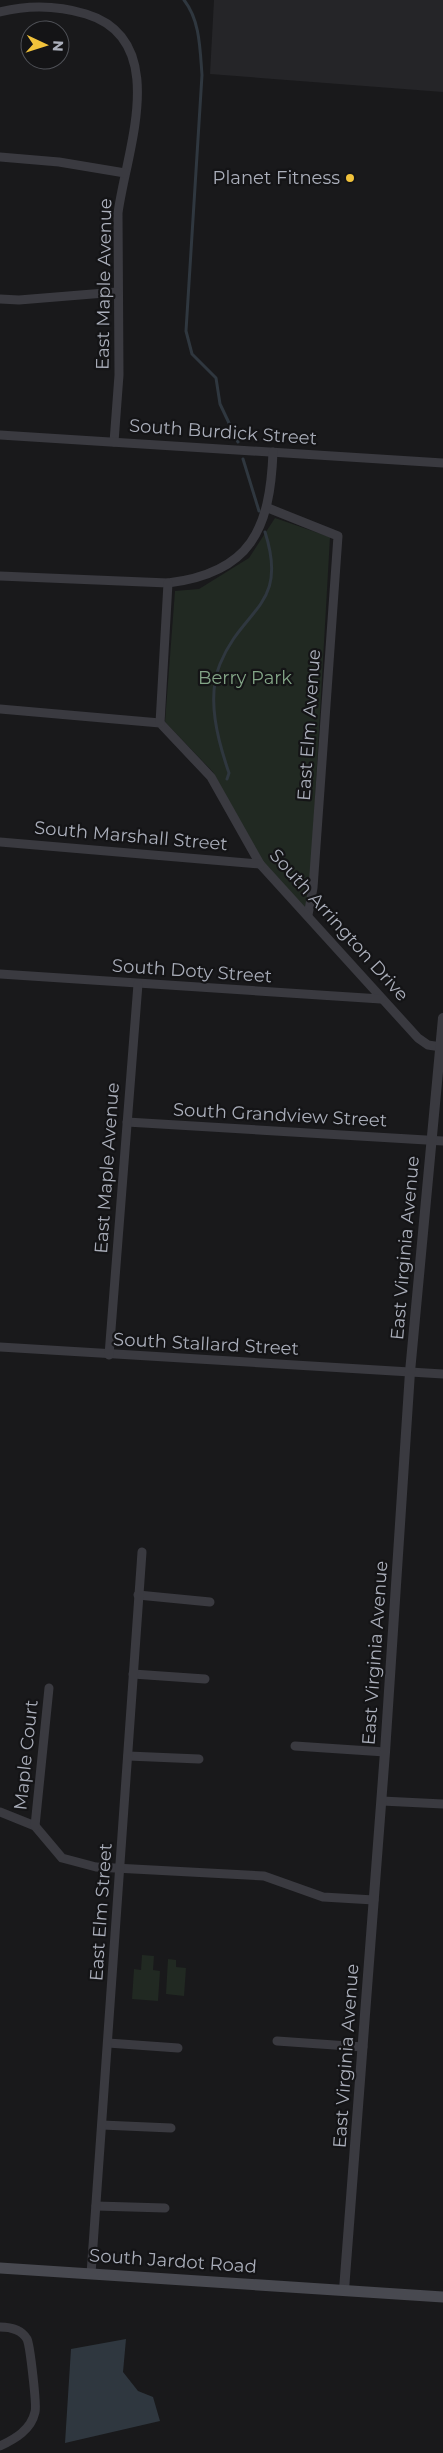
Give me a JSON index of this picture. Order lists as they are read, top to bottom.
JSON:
{
  "streets": {
    "main road": ["South Jardot Road"],
    "street": [
      "East Maple Avenue",
      "South Burdick Street",
      "East Elm Avenue",
      "South Marshall Street",
      "South Arrington Drive",
      "South Doty Street",
      "South Grandview Street",
      "East Virginia Avenue",
      "South Stallard Street",
      "Maple Court",
      "East Elm Street"
    ]
  },
  "crossings": [
    ["East Maple Avenue", "South Burdick Street"],
    ["East Maple Avenue", "South Doty Street"],
    ["East Maple Avenue", "South Grandview Street"],
    ["East Maple Avenue", "South Stallard Street"],
    ["East Elm Avenue", "South Arrington Drive"],
    ["South Marshall Street", "South Arrington Drive"],
    ["South Arrington Drive", "South Doty Street"],
    ["South Arrington Drive", "East Virginia Avenue"],
    ["South Grandview Street", "East Virginia Avenue"],
    ["East Virginia Avenue", "South Stallard Street"],
    ["East Virginia Avenue", "South Jardot Road"],
    ["East Elm Street", "South Jardot Road"]
  ],
  "parks": ["Berry Park"],
  "places": ["Planet Fitness"],
  "north": "right"
}
